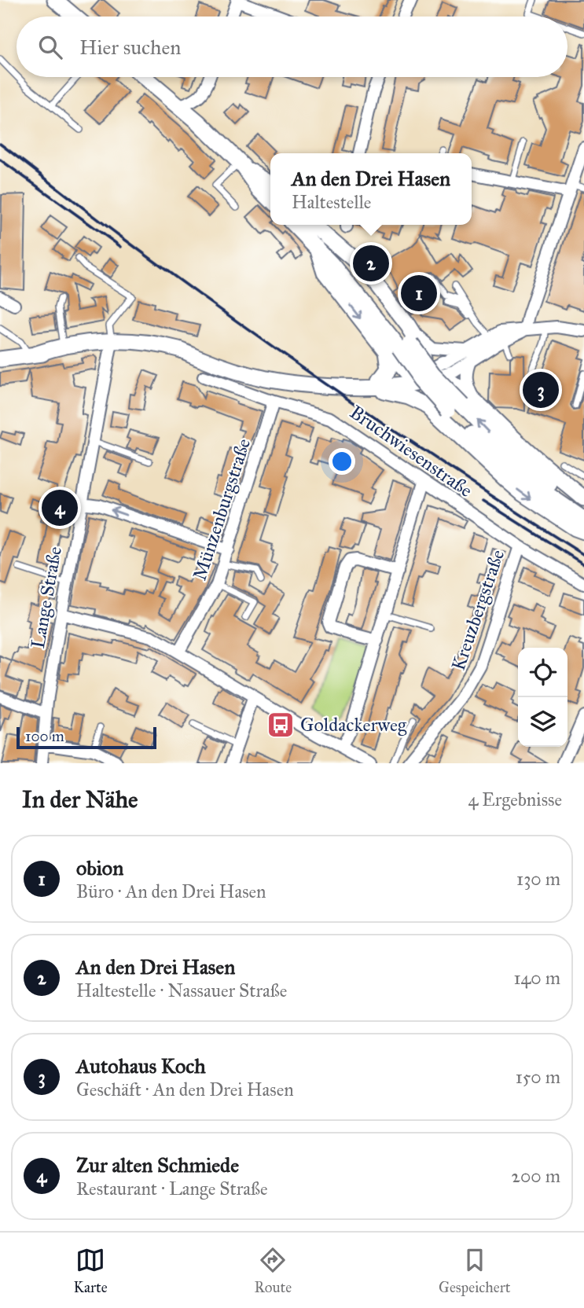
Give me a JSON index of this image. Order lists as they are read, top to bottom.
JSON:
{
  "streets": {
    "street": [
      "Bruchwiesenstraße",
      "Münzenburgstraße",
      "Lange Straße",
      "Kreuzbergstraße"
    ]
  },
  "crossings": [
    ["Bruchwiesenstraße", "Münzenburgstraße"],
    ["Bruchwiesenstraße", "Kreuzbergstraße"]
  ],
  "places": {
    "bus stop": ["Goldackerweg"]
  },
  "scale_bar": "100 m",
  "page": {
    "search": "Hier suchen",
    "popup": ["An den Drei Hasen", "Haltestelle"],
    "pins": [
      "2",
      "1",
      "3",
      "4"
    ],
    "scale": "100 m",
    "heading": ["In der Nähe", "4 Ergebnisse"],
    "list": [
      {
        "mark": "1",
        "name": "obion",
        "note": "Büro · An den Drei Hasen",
        "value": "130 m"
      },
      {
        "mark": "2",
        "name": "An den Drei Hasen",
        "note": "Haltestelle · Nassauer Straße",
        "value": "140 m"
      },
      {
        "mark": "3",
        "name": "Autohaus Koch",
        "note": "Geschäft · An den Drei Hasen",
        "value": "150 m"
      },
      {
        "mark": "4",
        "name": "Zur alten Schmiede",
        "note": "Restaurant · Lange Straße",
        "value": "200 m"
      }
    ],
    "nav": ["Karte", "Route", "Gespeichert"]
  }
}
